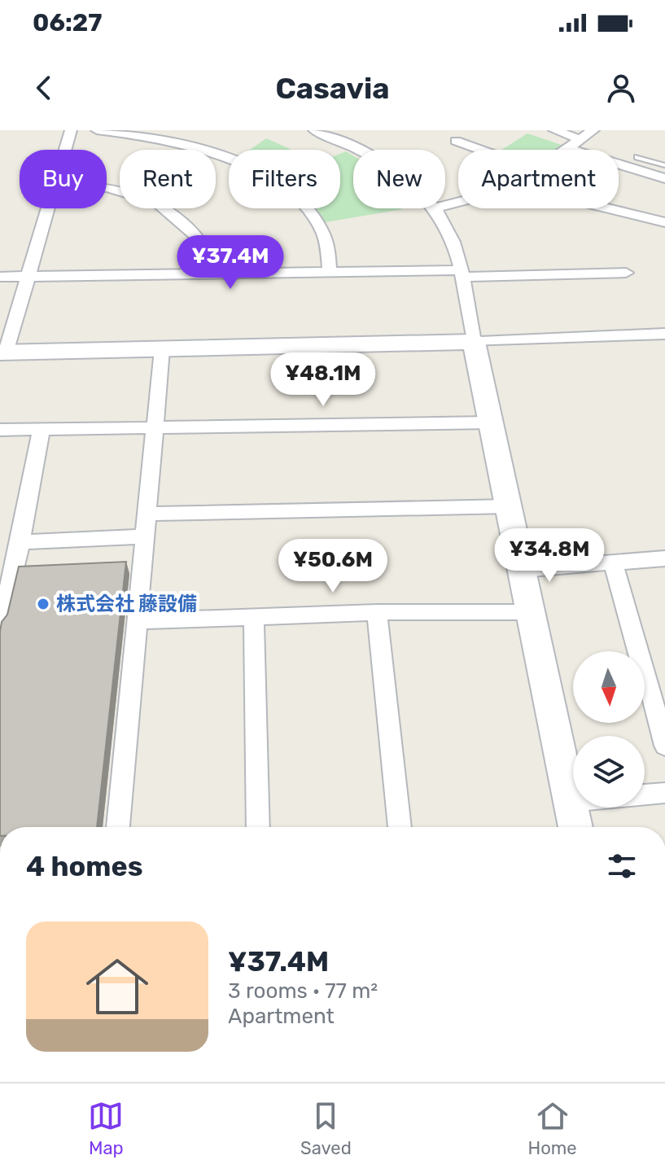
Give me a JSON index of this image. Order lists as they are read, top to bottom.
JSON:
{
  "places": ["株式会社 藤設備"],
  "north": "bottom",
  "page": {
    "status": "06:27",
    "header": "Casavia",
    "chip": [
      "Buy",
      "Rent",
      "Filters",
      "New",
      "Apartment"
    ],
    "price": [
      "¥37.4M",
      "¥48.1M",
      "¥34.8M",
      "¥50.6M"
    ],
    "heading": "4 homes",
    "list": [
      {
        "name": "¥37.4M",
        "note": "3 rooms · 77 m² · Apartment"
      }
    ],
    "tabs": ["Map", "Saved", "Home"]
  }
}
